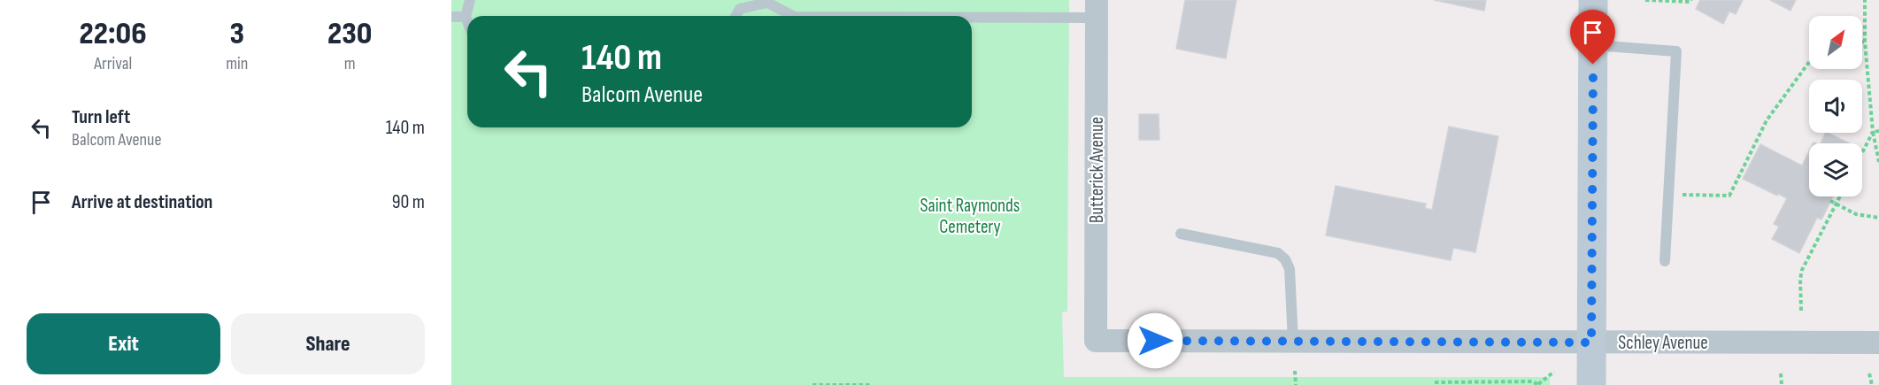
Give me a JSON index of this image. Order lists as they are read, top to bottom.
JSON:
{
  "streets": {
    "street": ["Butterick Avenue", "Schley Avenue"]
  },
  "crossings": [
    ["Butterick Avenue", "Schley Avenue"]
  ],
  "parks": ["Saint Raymonds Cemetery"],
  "north": "top right",
  "page": {
    "eta": [
      "22:06",
      "Arrival",
      "3",
      "min",
      "230",
      "m"
    ],
    "turn": ["140 m", "Balcom Avenue"],
    "list": [
      {
        "name": "Turn left",
        "note": "Balcom Avenue",
        "value": "140 m"
      },
      {
        "name": "Arrive at destination",
        "value": "90 m"
      }
    ],
    "buttons": ["Exit", "Share"]
  }
}
